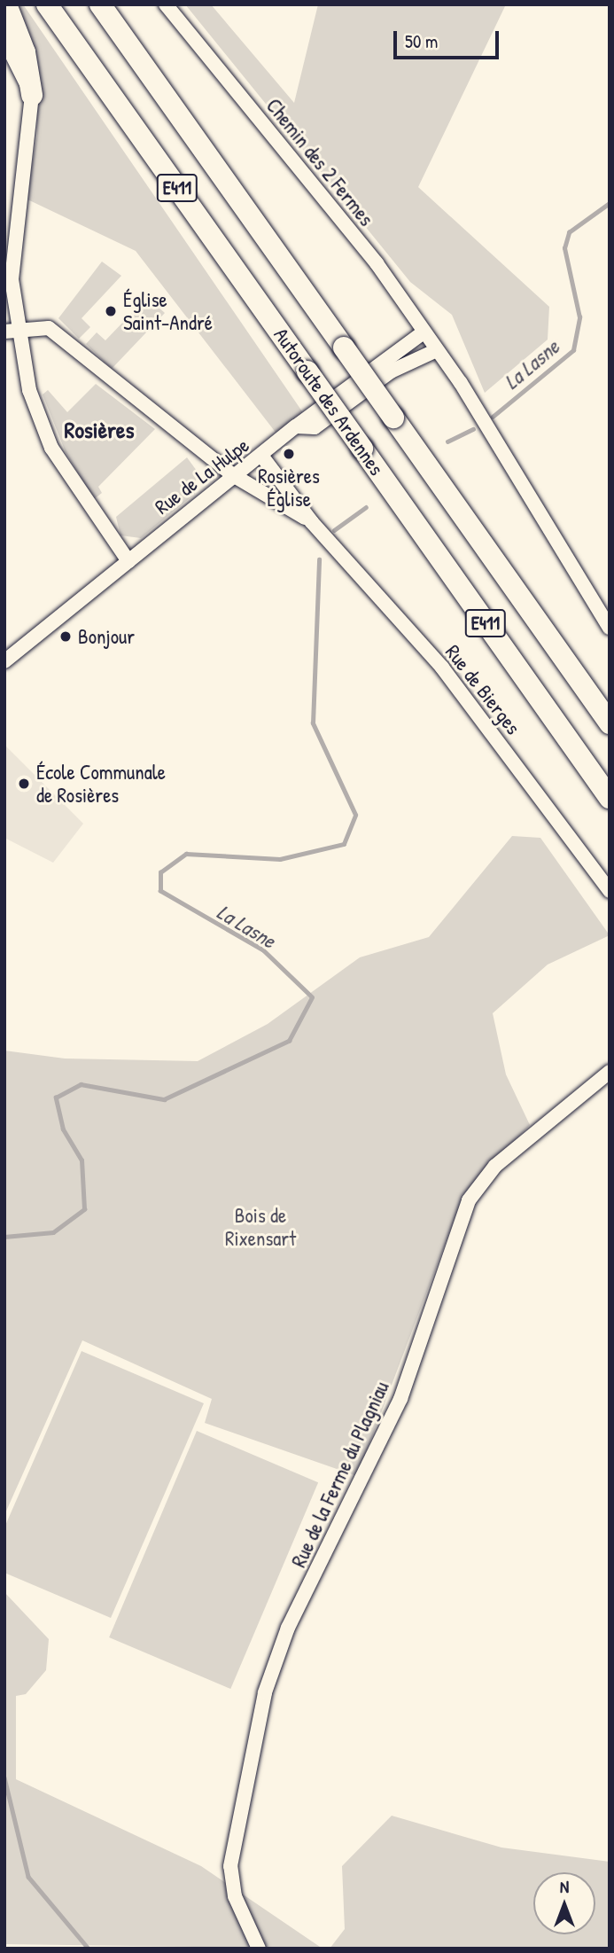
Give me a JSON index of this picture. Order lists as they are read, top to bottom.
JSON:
{
  "streets": {
    "highway": ["E411", "Autoroute des Ardennes"],
    "street": [
      "Chemin des 2 Fermes",
      "Rue de La Hulpe",
      "Rue de Bierges",
      "Rue de la Ferme du Plagniau"
    ]
  },
  "crossings": [
    ["Chemin des 2 Fermes", "Rue de La Hulpe"],
    ["Rue de La Hulpe", "Rue de Bierges"]
  ],
  "districts": ["Rosières"],
  "water": ["La Lasne"],
  "parks": ["Bois de Rixensart"],
  "places": [
    "Église Saint-André",
    "Rosières Église",
    "Bonjour",
    "École Communale de Rosières"
  ],
  "scale_bar": "50 m",
  "north": "top"
}
